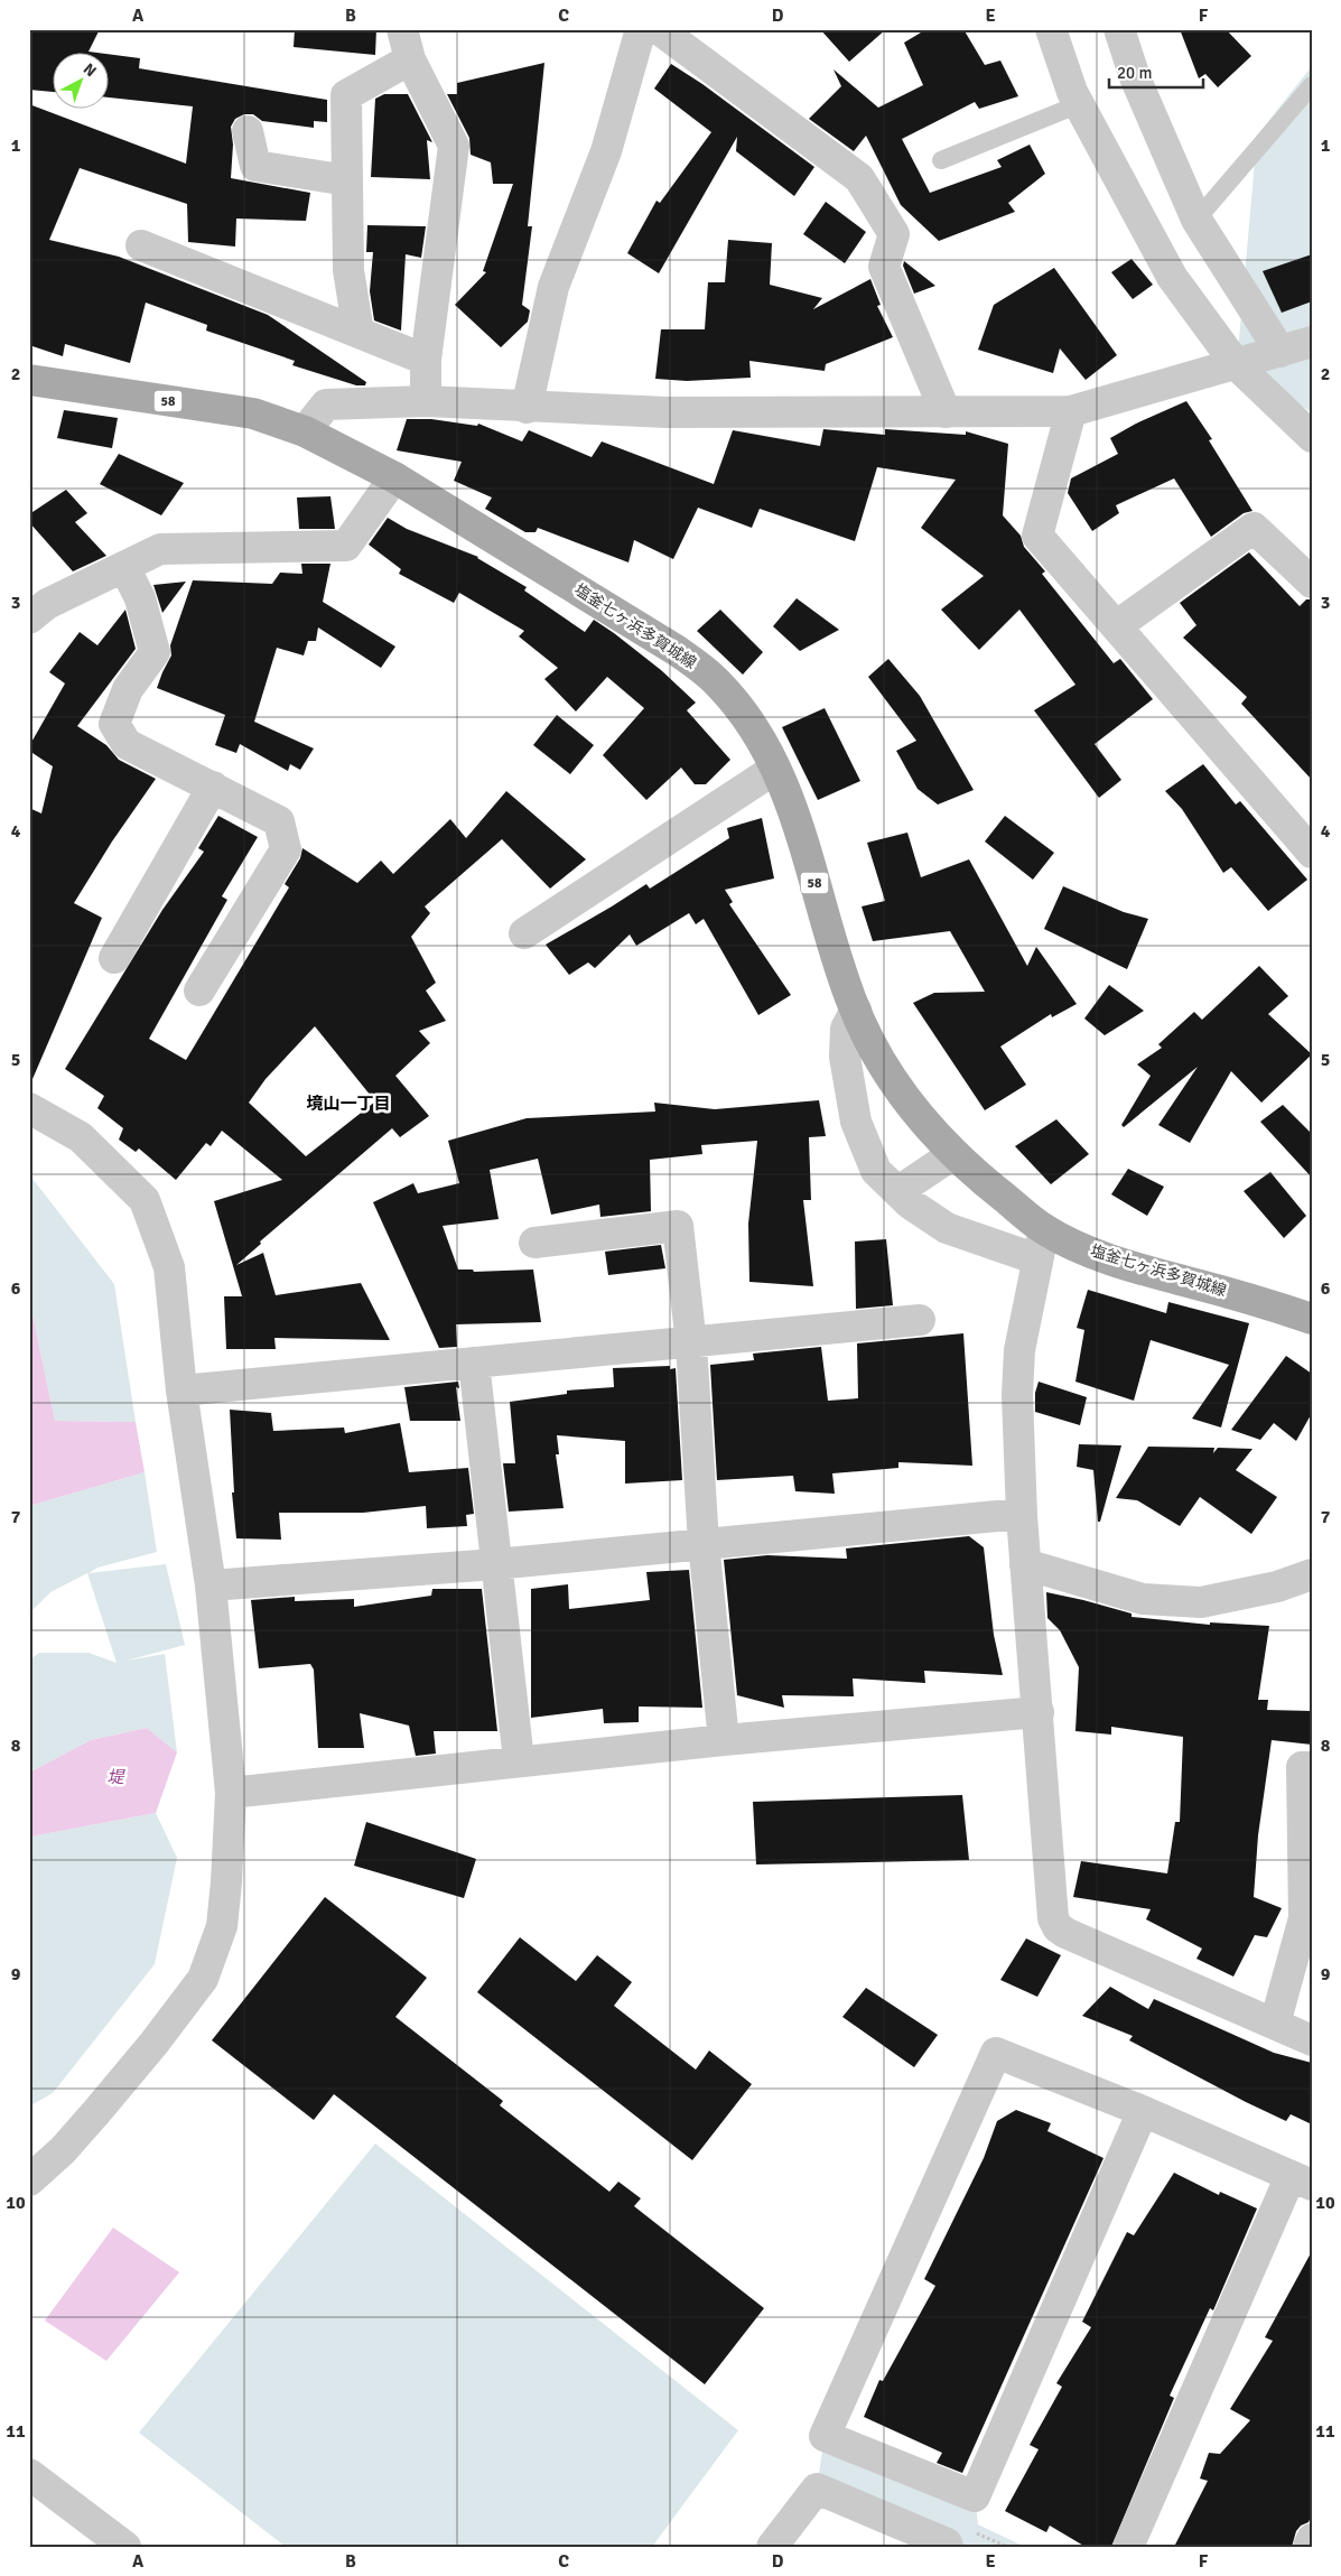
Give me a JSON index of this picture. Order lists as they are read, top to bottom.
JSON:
{
  "streets": {
    "main road": ["58", "塩釜七ヶ浜多賀城線"]
  },
  "districts": ["境山一丁目"],
  "water": ["堤"],
  "scale_bar": "20 m",
  "north": "top right",
  "grid": {
    "columns": [
      "A",
      "B",
      "C",
      "D",
      "E",
      "F"
    ],
    "rows": [
      "1",
      "2",
      "3",
      "4",
      "5",
      "6",
      "7",
      "8",
      "9",
      "10",
      "11"
    ]
  }
}
